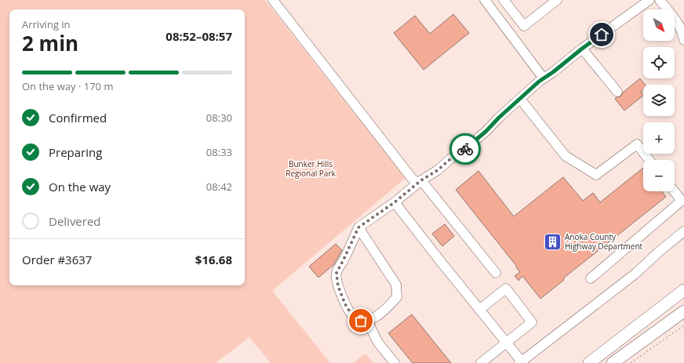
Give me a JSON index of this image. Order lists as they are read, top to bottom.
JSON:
{
  "parks": ["Bunker Hills Regional Park"],
  "places": {
    "building": ["Anoka County Highway Department"]
  },
  "north": "bottom right",
  "page": {
    "map_buttons": ["+", "−"],
    "heading": ["2 min", "Arriving in", "08:52–08:57"],
    "panel": ["Order #3637", "$16.68"],
    "bar": "On the way · 170 m",
    "list": [
      ["Confirmed", "08:30"],
      ["Preparing", "08:33"],
      ["On the way", "08:42"],
      "Delivered"
    ]
  }
}
